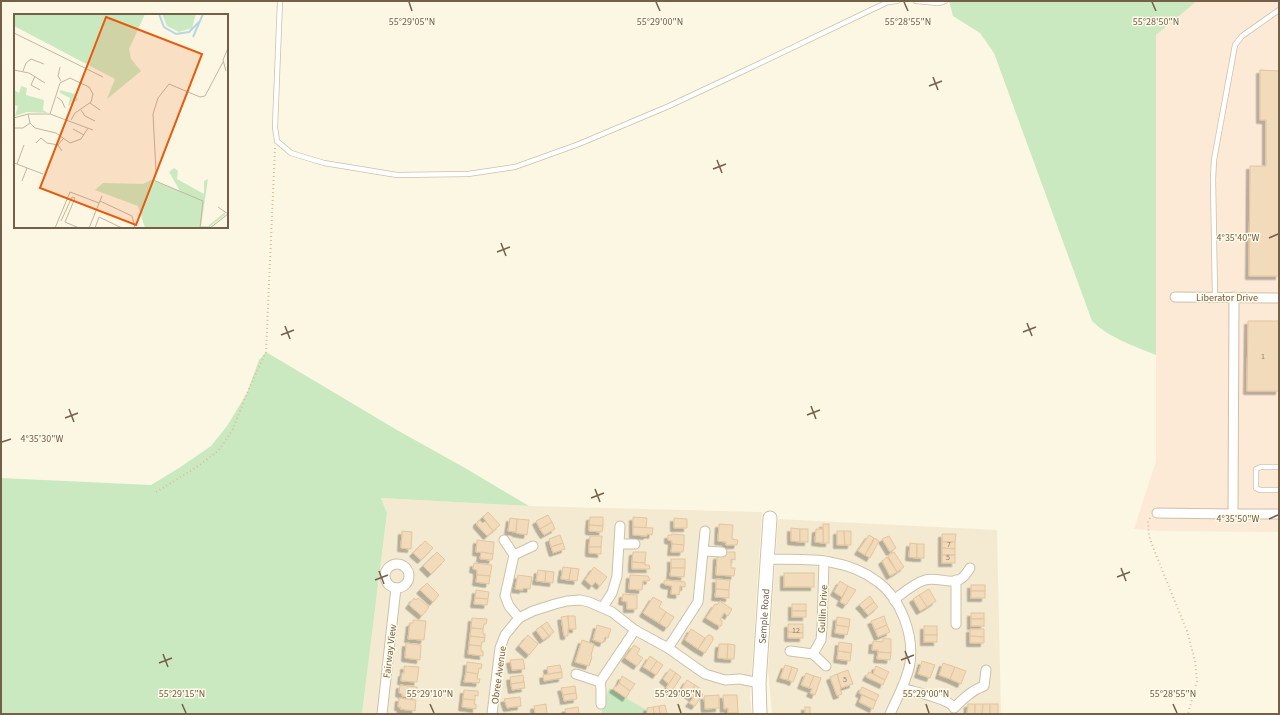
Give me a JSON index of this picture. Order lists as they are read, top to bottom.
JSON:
{
  "streets": {
    "street": [
      "Liberator Drive",
      "Gullin Drive",
      "Semple Road",
      "Fairway View",
      "Obree Avenue"
    ]
  },
  "crossings": [
    ["Semple Road", "Obree Avenue"]
  ],
  "house_numbers": [
    "1",
    "7",
    "5",
    "12",
    "5"
  ],
  "coordinates": [
    "55°28'50\"N",
    "55°29'05\"N",
    "55°29'00\"N",
    "55°28'55\"N",
    "4°35'40\"W",
    "4°35'30\"W",
    "4°35'50\"W",
    "55°29'15\"N",
    "55°29'10\"N"
  ]
}
